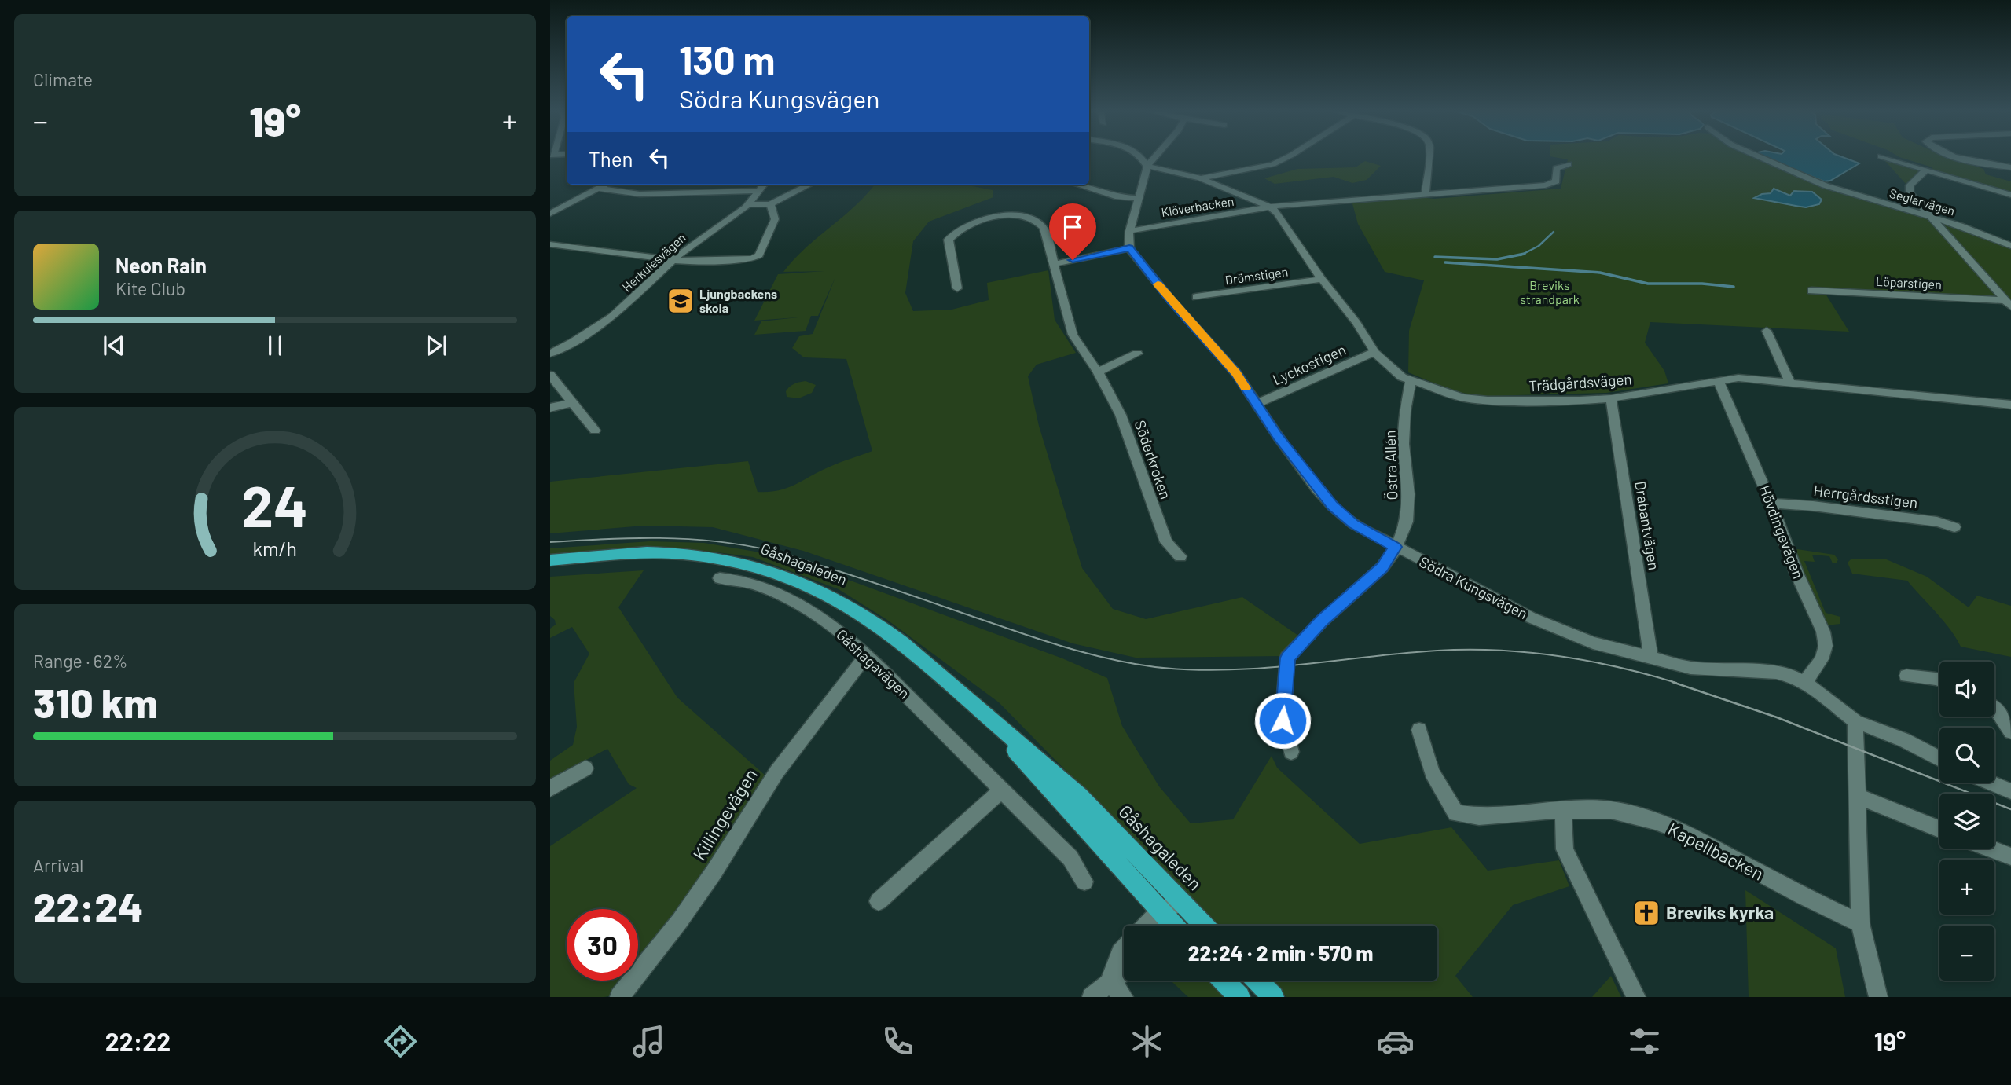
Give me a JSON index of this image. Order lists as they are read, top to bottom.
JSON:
{
  "streets": {
    "main road": ["Gåshagaleden"],
    "street": [
      "Seglarvägen",
      "Klöverbacken",
      "Herkulesvägen",
      "Drömstigen",
      "Löparstigen",
      "Lyckostigen",
      "Trädgårdsvägen",
      "Söderkroken",
      "Östra Allén",
      "Herrgårdsstigen",
      "Drabantvägen",
      "Hövdingevägen",
      "Södra Kungsvägen",
      "Gåshagavägen",
      "Killingevägen",
      "Kapellbacken"
    ]
  },
  "crossings": [
    ["Klöverbacken", "Trädgårdsvägen"],
    ["Drömstigen", "Trädgårdsvägen"],
    ["Lyckostigen", "Trädgårdsvägen"],
    ["Lyckostigen", "Södra Kungsvägen"],
    ["Trädgårdsvägen", "Östra Allén"],
    ["Trädgårdsvägen", "Drabantvägen"],
    ["Trädgårdsvägen", "Hövdingevägen"],
    ["Östra Allén", "Södra Kungsvägen"],
    ["Herrgårdsstigen", "Hövdingevägen"],
    ["Drabantvägen", "Södra Kungsvägen"],
    ["Hövdingevägen", "Södra Kungsvägen"],
    ["Gåshagavägen", "Killingevägen"]
  ],
  "parks": ["Breviks strandpark"],
  "places": {
    "school or university": ["Ljungbackens skola"],
    "church": ["Breviks kyrka"]
  },
  "page": {
    "tile": [
      "Climate",
      ["Range · 62%", "310 km"],
      ["Arrival", "22:24"]
    ],
    "turn": ["130 m", "Södra Kungsvägen"],
    "heat": ["−", "19°", "+"],
    "then": "Then",
    "song": ["Neon Rain", "Kite Club"],
    "map_buttons": ["+", "−"],
    "limit": "30",
    "trip": "22:24 · 2 min · 570 m",
    "tabs": ["22:22", "19°"],
    "gauge": ["24", "km/h"]
  }
}
